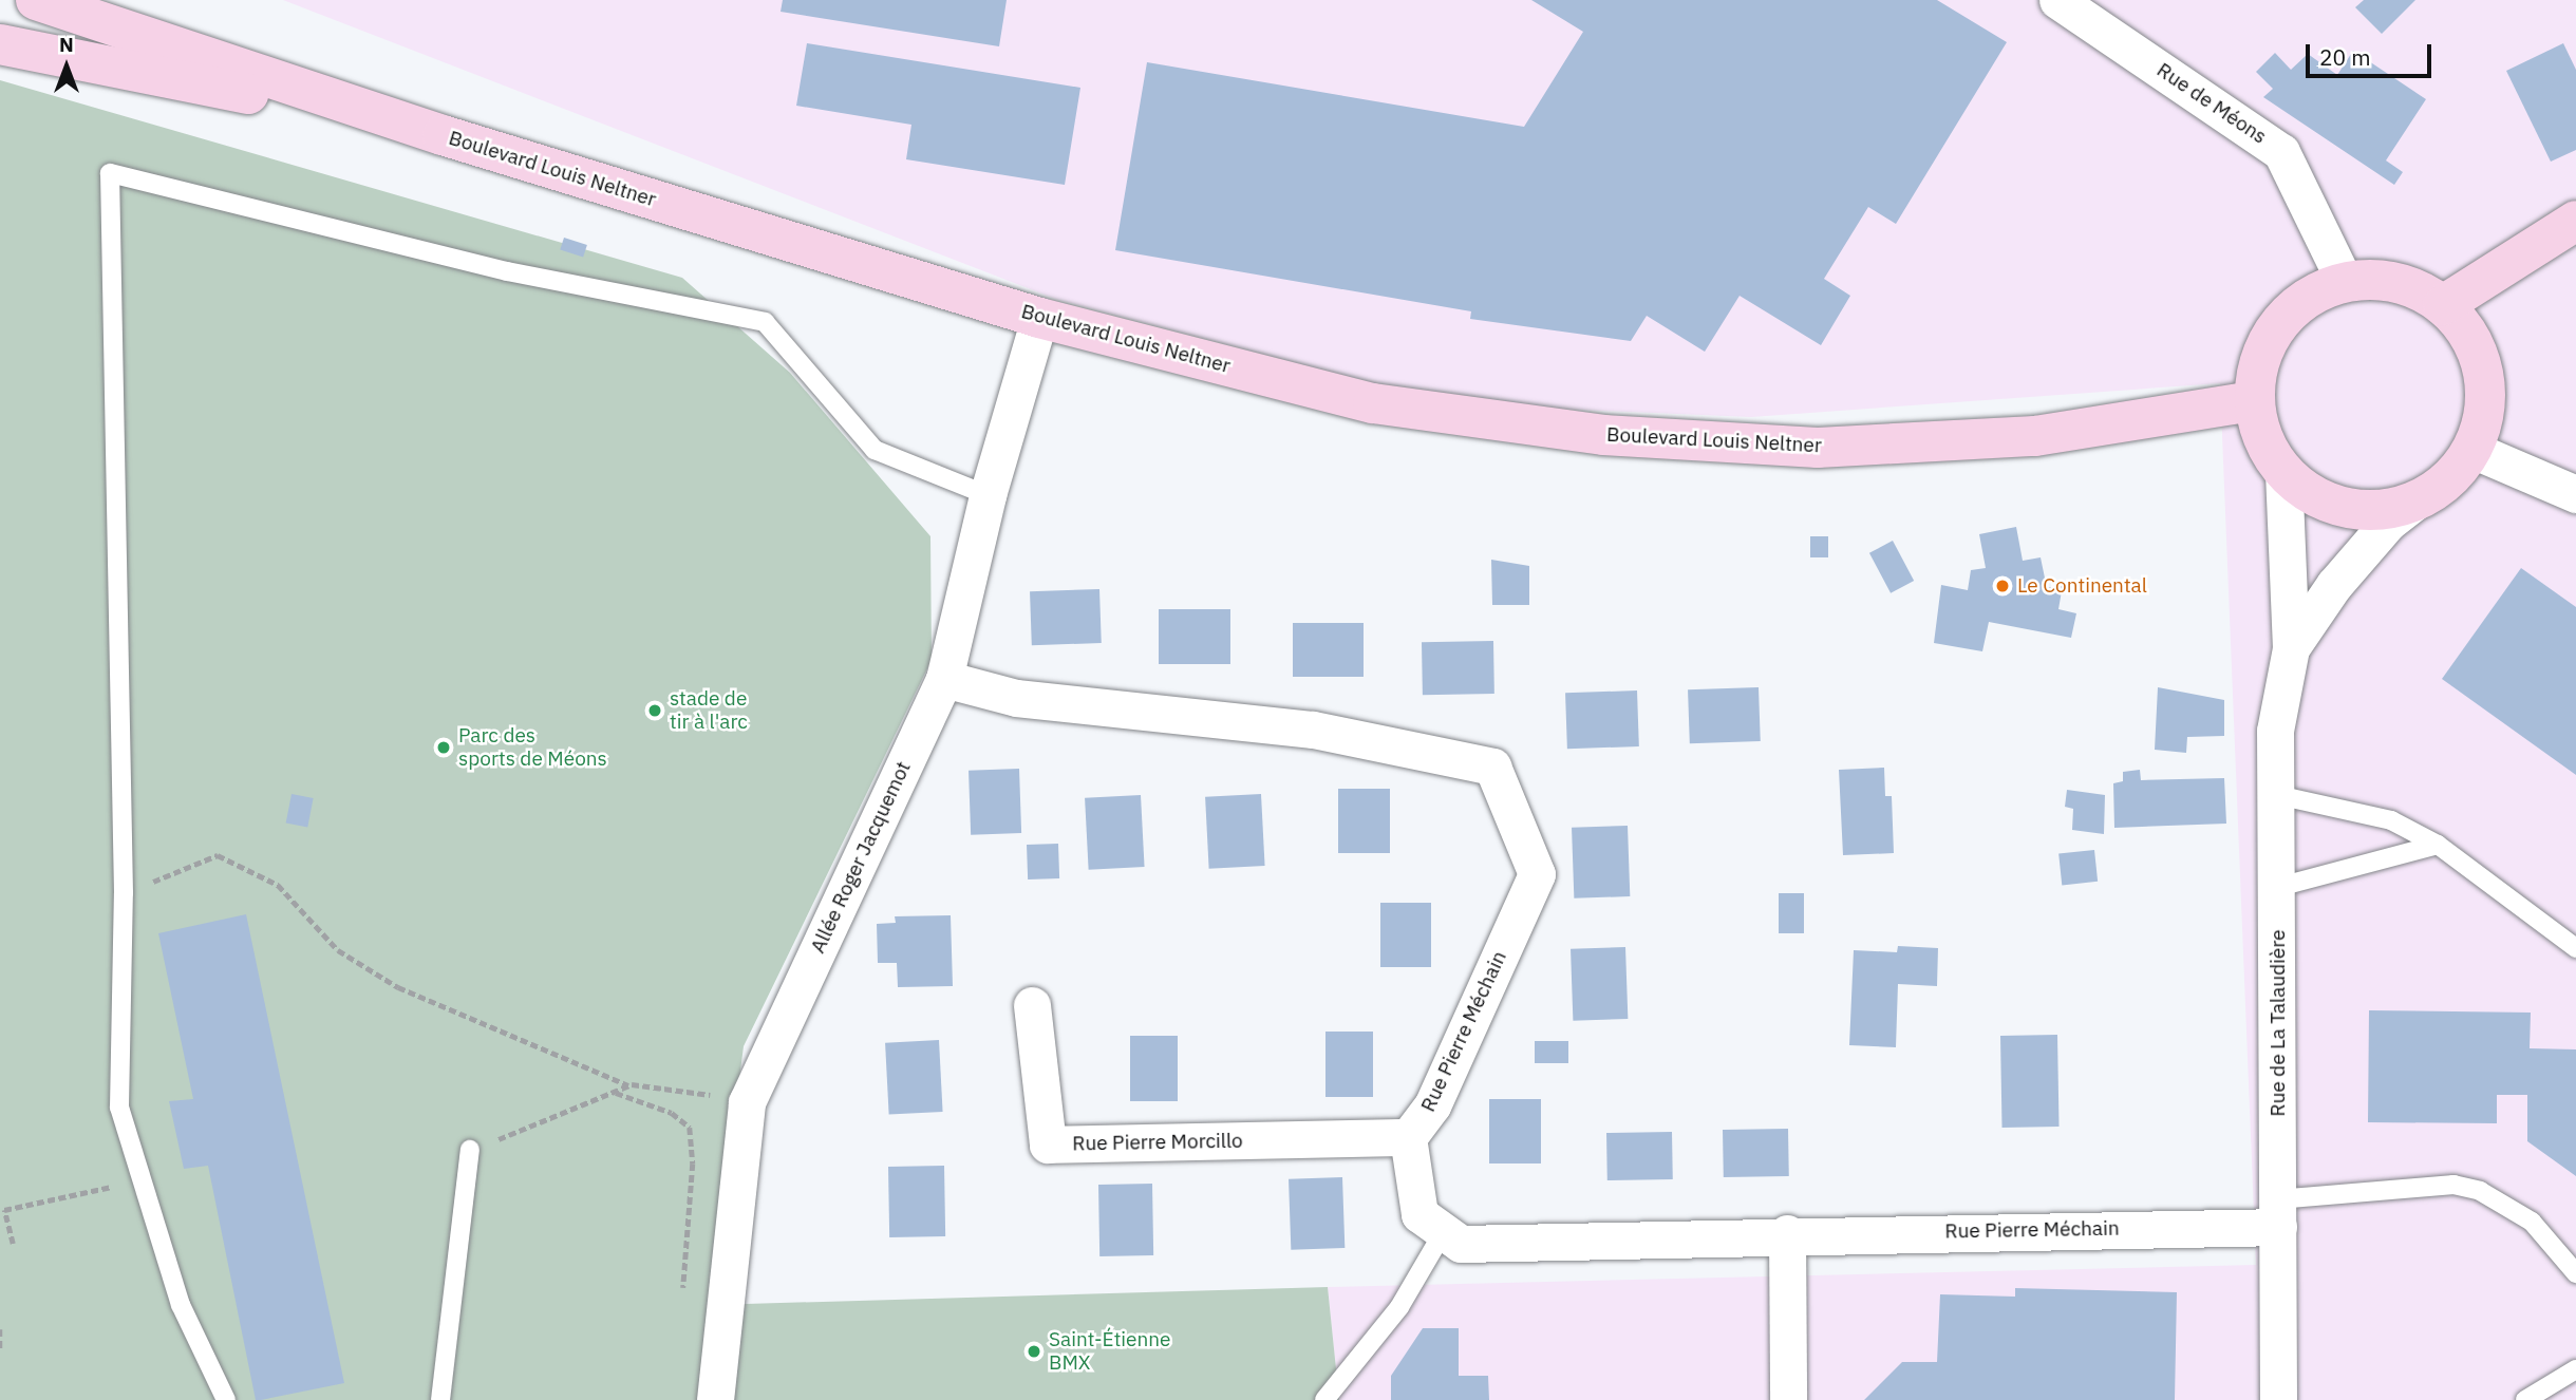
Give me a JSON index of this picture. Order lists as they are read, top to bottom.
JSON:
{
  "streets": {
    "street": [
      "Rue de Méons",
      "Boulevard Louis Neltner",
      "Allée Roger Jacquemot",
      "Rue de La Talaudière",
      "Rue Pierre Méchain",
      "Rue Pierre Morcillo"
    ]
  },
  "crossings": [
    ["Rue de Méons", "Boulevard Louis Neltner"],
    ["Rue de Méons", "Rue de La Talaudière"],
    ["Boulevard Louis Neltner", "Allée Roger Jacquemot"],
    ["Boulevard Louis Neltner", "Rue de La Talaudière"],
    ["Allée Roger Jacquemot", "Rue Pierre Méchain"],
    ["Rue de La Talaudière", "Rue Pierre Méchain"],
    ["Rue Pierre Méchain", "Rue Pierre Morcillo"]
  ],
  "places": [
    "Le Continental",
    "stade de tir à l'arc",
    "Parc des sports de Méons",
    "Saint-Étienne BMX"
  ],
  "scale_bar": "20 m",
  "north": "top"
}
